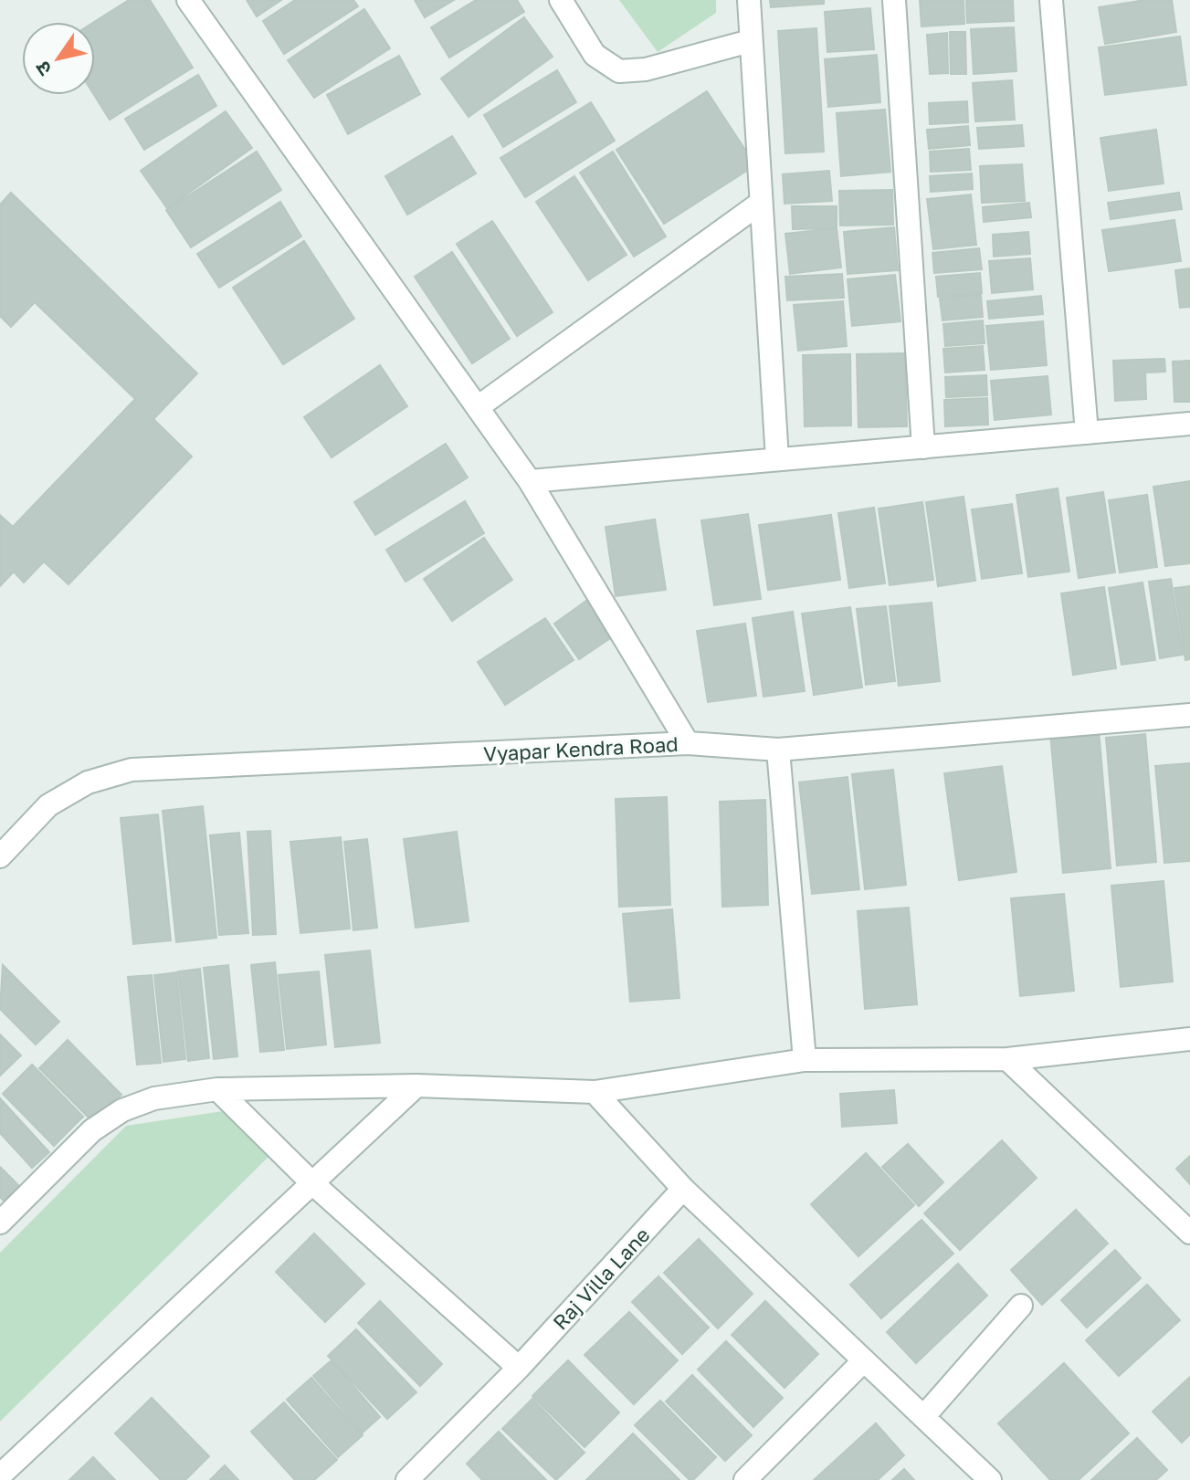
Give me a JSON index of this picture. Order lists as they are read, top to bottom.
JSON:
{
  "streets": {
    "street": ["Vyapar Kendra Road", "Raj Villa Lane"]
  },
  "north": "bottom left"
}
